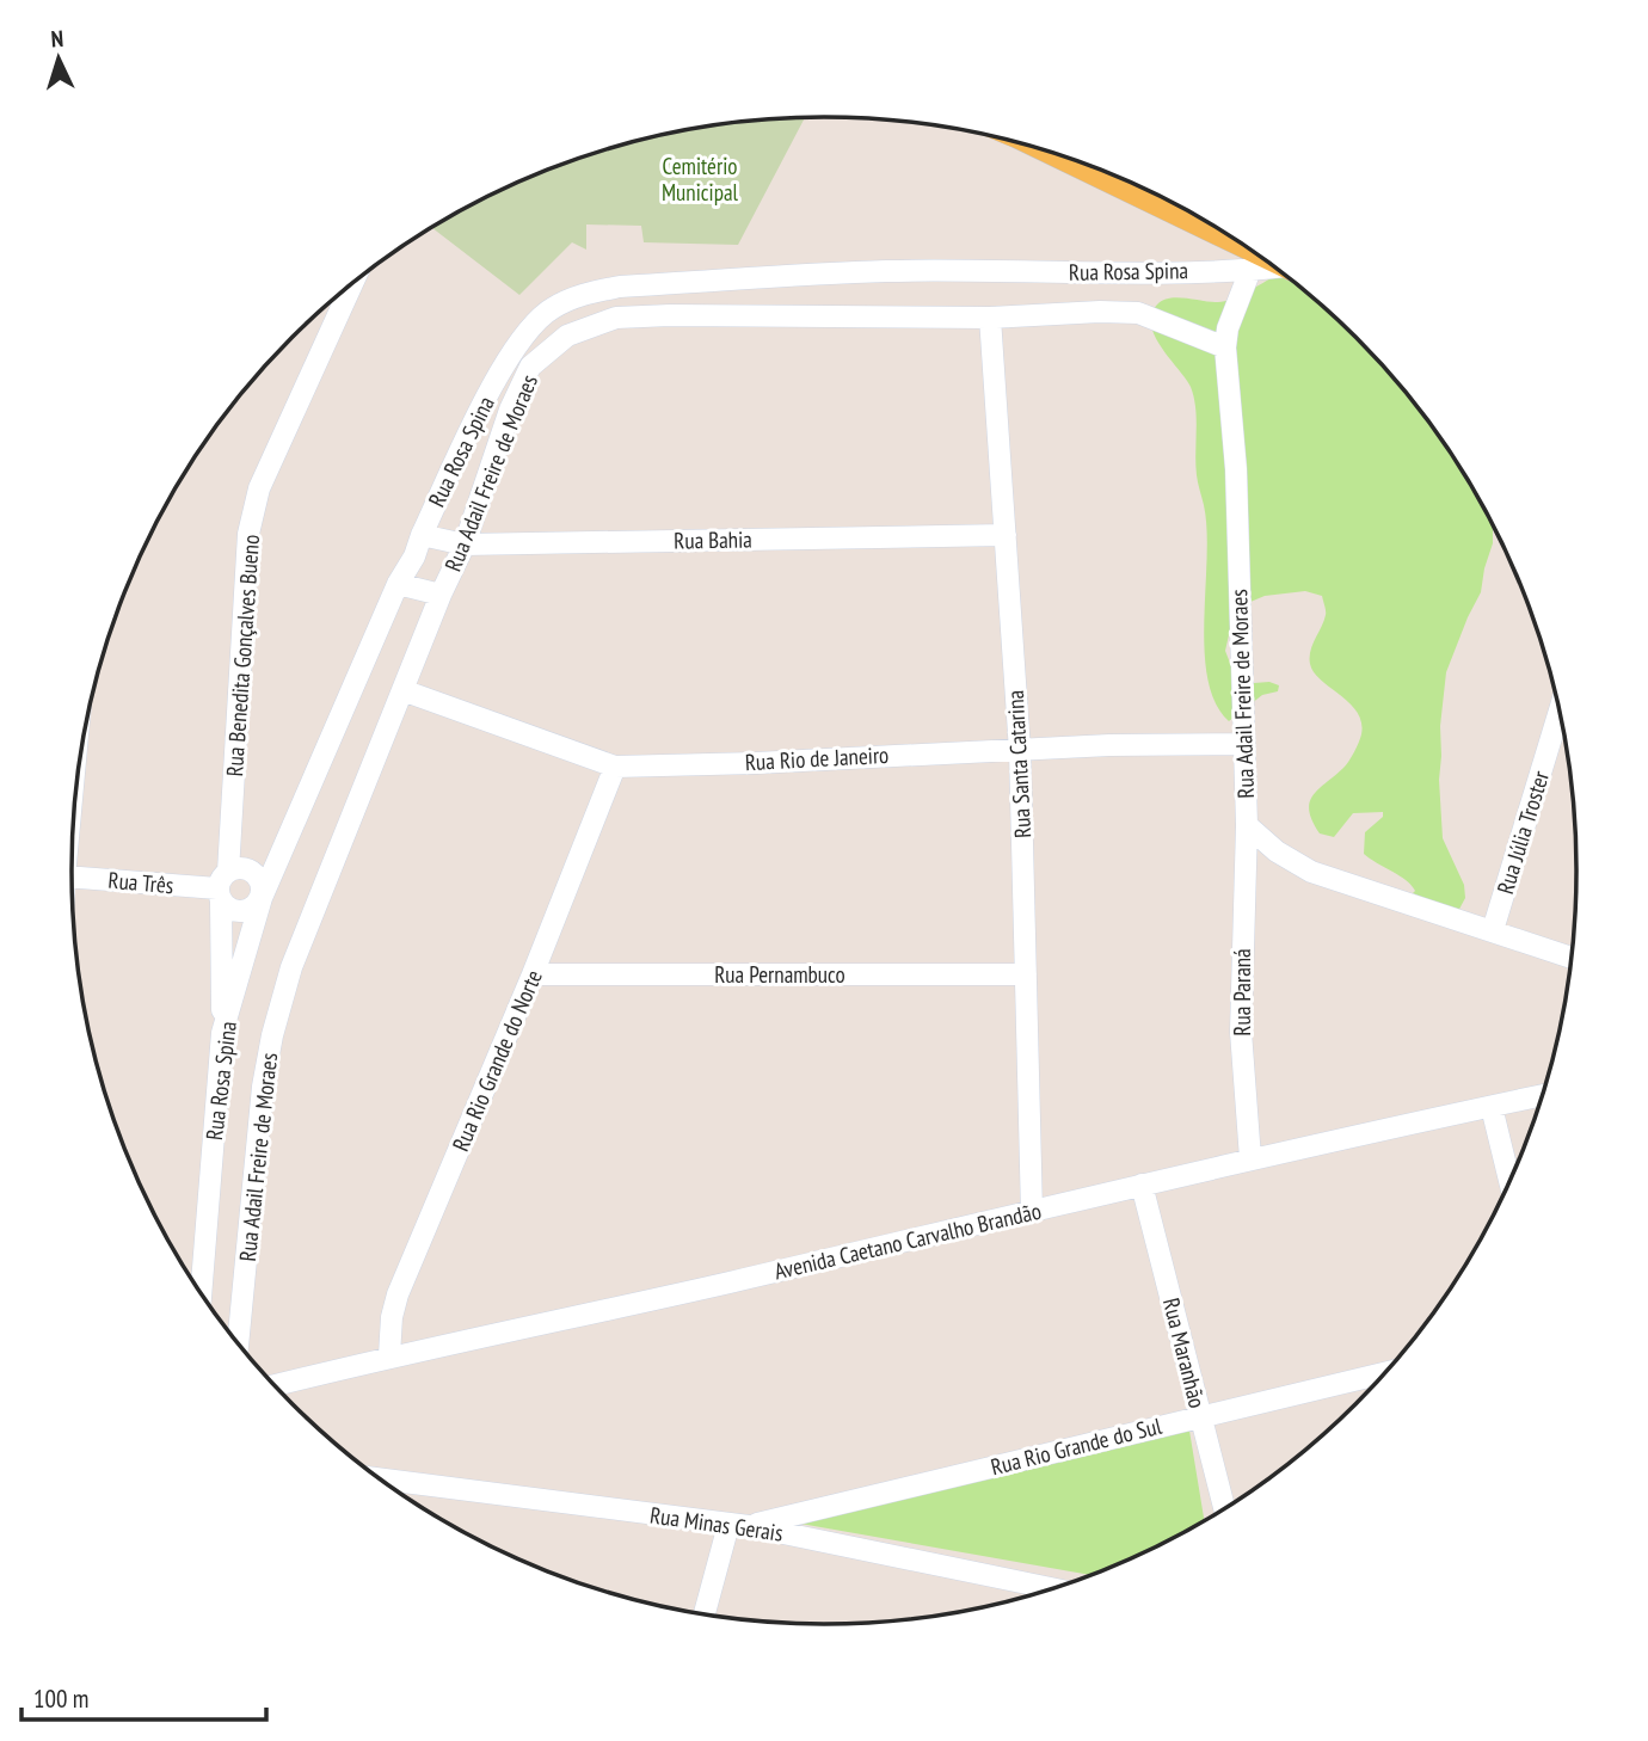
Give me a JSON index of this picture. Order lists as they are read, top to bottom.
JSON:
{
  "streets": {
    "street": [
      "Rua Rosa Spina",
      "Rua Adail Freire de Moraes",
      "Rua Bahia",
      "Rua Benedita Gonçalves Bueno",
      "Rua Rio de Janeiro",
      "Rua Santa Catarina",
      "Rua Júlia Troster",
      "Rua Três",
      "Rua Pernambuco",
      "Rua Paraná",
      "Rua Rio Grande do Norte",
      "Avenida Caetano Carvalho Brandão",
      "Rua Maranhão",
      "Rua Rio Grande do Sul",
      "Rua Minas Gerais"
    ]
  },
  "crossings": [
    ["Rua Rosa Spina", "Rua Adail Freire de Moraes"],
    ["Rua Rosa Spina", "Rua Bahia"],
    ["Rua Rosa Spina", "Rua Benedita Gonçalves Bueno"],
    ["Rua Rosa Spina", "Rua Três"],
    ["Rua Adail Freire de Moraes", "Rua Bahia"],
    ["Rua Adail Freire de Moraes", "Rua Rio de Janeiro"],
    ["Rua Adail Freire de Moraes", "Rua Santa Catarina"],
    ["Rua Adail Freire de Moraes", "Rua Júlia Troster"],
    ["Rua Adail Freire de Moraes", "Rua Paraná"],
    ["Rua Bahia", "Rua Santa Catarina"],
    ["Rua Benedita Gonçalves Bueno", "Rua Três"],
    ["Rua Rio de Janeiro", "Rua Santa Catarina"],
    ["Rua Rio de Janeiro", "Rua Rio Grande do Norte"],
    ["Rua Santa Catarina", "Rua Pernambuco"],
    ["Rua Santa Catarina", "Avenida Caetano Carvalho Brandão"],
    ["Rua Pernambuco", "Rua Rio Grande do Norte"],
    ["Rua Paraná", "Avenida Caetano Carvalho Brandão"],
    ["Rua Rio Grande do Norte", "Avenida Caetano Carvalho Brandão"],
    ["Avenida Caetano Carvalho Brandão", "Rua Maranhão"],
    ["Rua Maranhão", "Rua Rio Grande do Sul"],
    ["Rua Rio Grande do Sul", "Rua Minas Gerais"]
  ],
  "parks": ["Cemitério Municipal"],
  "scale_bar": "100 m",
  "north": "top"
}
